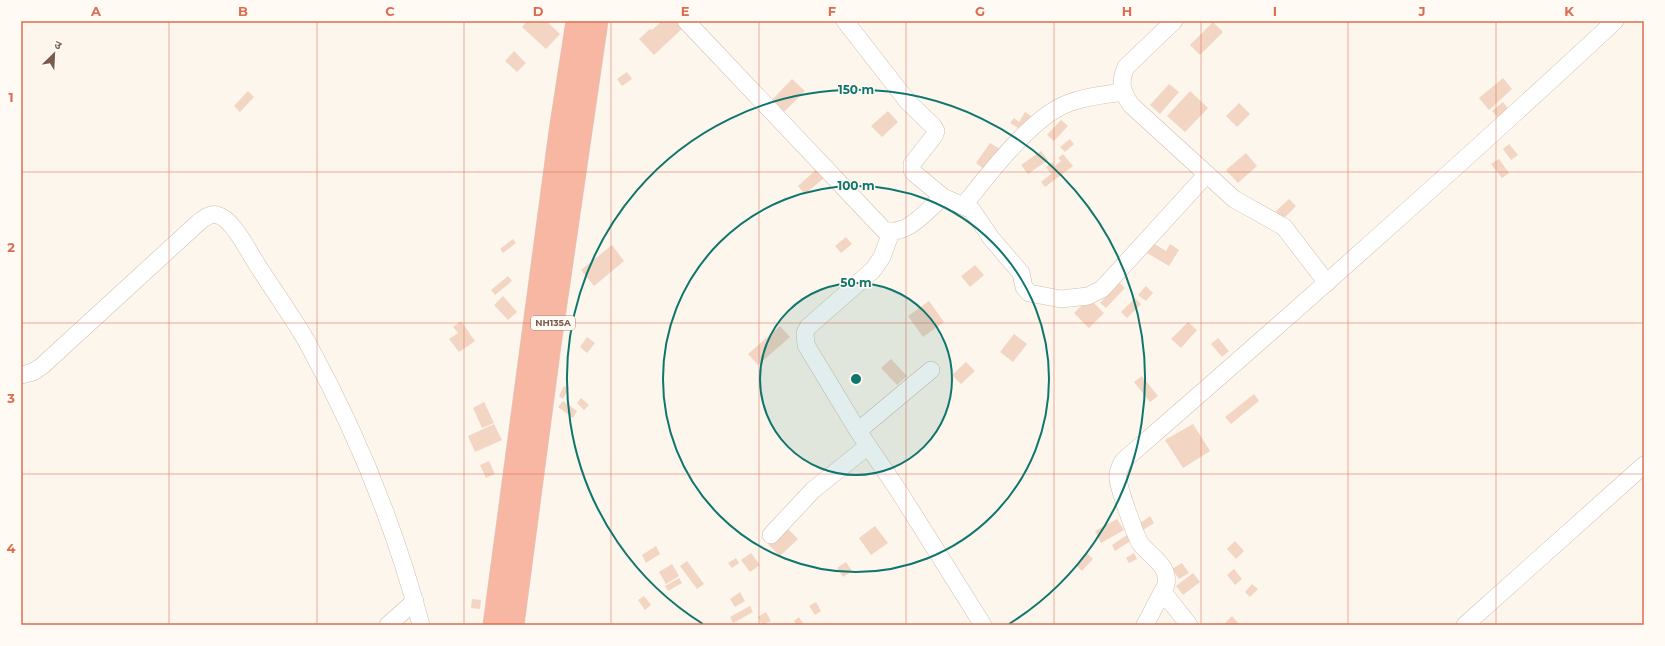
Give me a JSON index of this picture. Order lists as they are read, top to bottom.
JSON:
{
  "streets": {
    "highway": ["NH135A"]
  },
  "north": "top right",
  "grid": {
    "columns": [
      "A",
      "B",
      "C",
      "D",
      "E",
      "F",
      "G",
      "H",
      "I",
      "J",
      "K"
    ],
    "rows": [
      "1",
      "2",
      "3",
      "4"
    ]
  },
  "rings": ["150 m", "100 m", "50 m"]
}
